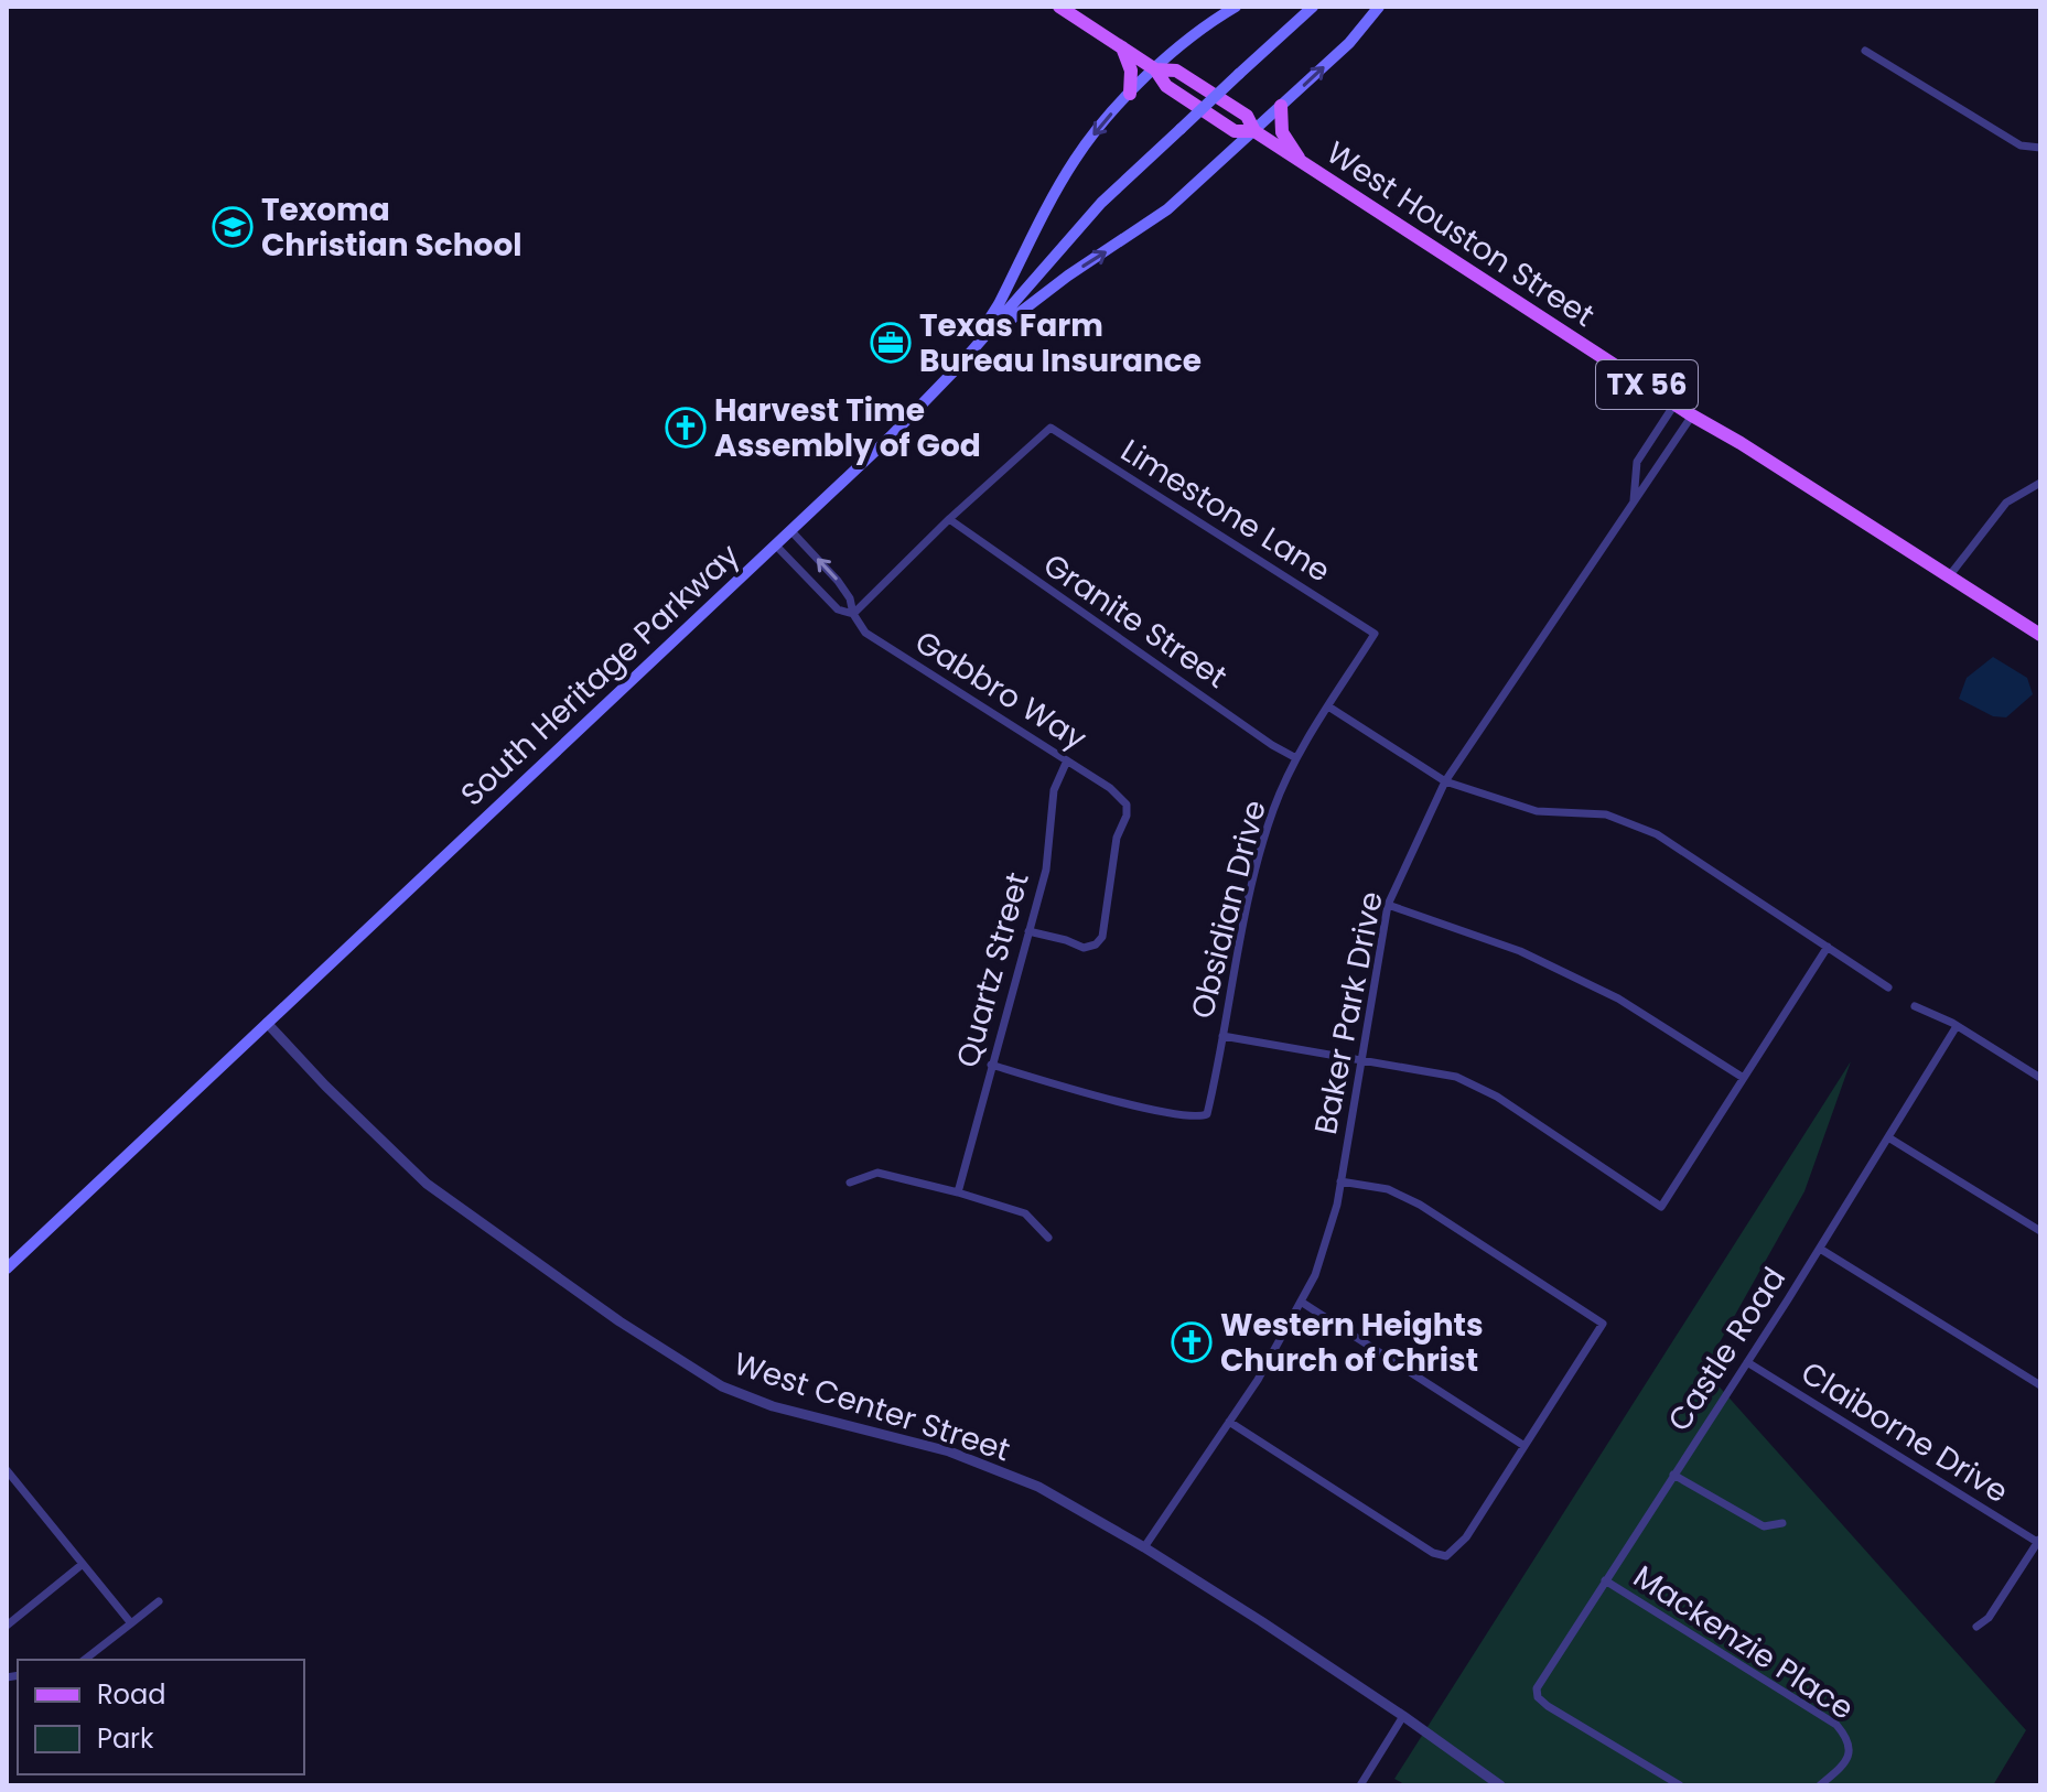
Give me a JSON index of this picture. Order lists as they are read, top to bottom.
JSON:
{
  "streets": {
    "main road": ["West Houston Street", "TX 56", "South Heritage Parkway"],
    "street": [
      "Limestone Lane",
      "Granite Street",
      "Gabbro Way",
      "Obsidian Drive",
      "Quartz Street",
      "Baker Park Drive",
      "Castle Road",
      "West Center Street",
      "Claiborne Drive",
      "Mackenzie Place"
    ]
  },
  "crossings": [
    ["West Houston Street", "Baker Park Drive"],
    ["Limestone Lane", "Granite Street"],
    ["Limestone Lane", "Obsidian Drive"],
    ["Granite Street", "Obsidian Drive"],
    ["South Heritage Parkway", "Gabbro Way"],
    ["South Heritage Parkway", "West Center Street"],
    ["Gabbro Way", "Quartz Street"],
    ["Obsidian Drive", "Quartz Street"],
    ["Baker Park Drive", "West Center Street"],
    ["Castle Road", "Claiborne Drive"],
    ["Castle Road", "Mackenzie Place"]
  ],
  "places": {
    "school or university": ["Texoma Christian School"],
    "office": ["Texas Farm Bureau Insurance"],
    "church": ["Harvest Time Assembly of God", "Western Heights Church of Christ"]
  },
  "legend": ["Road", "Park"]
}
